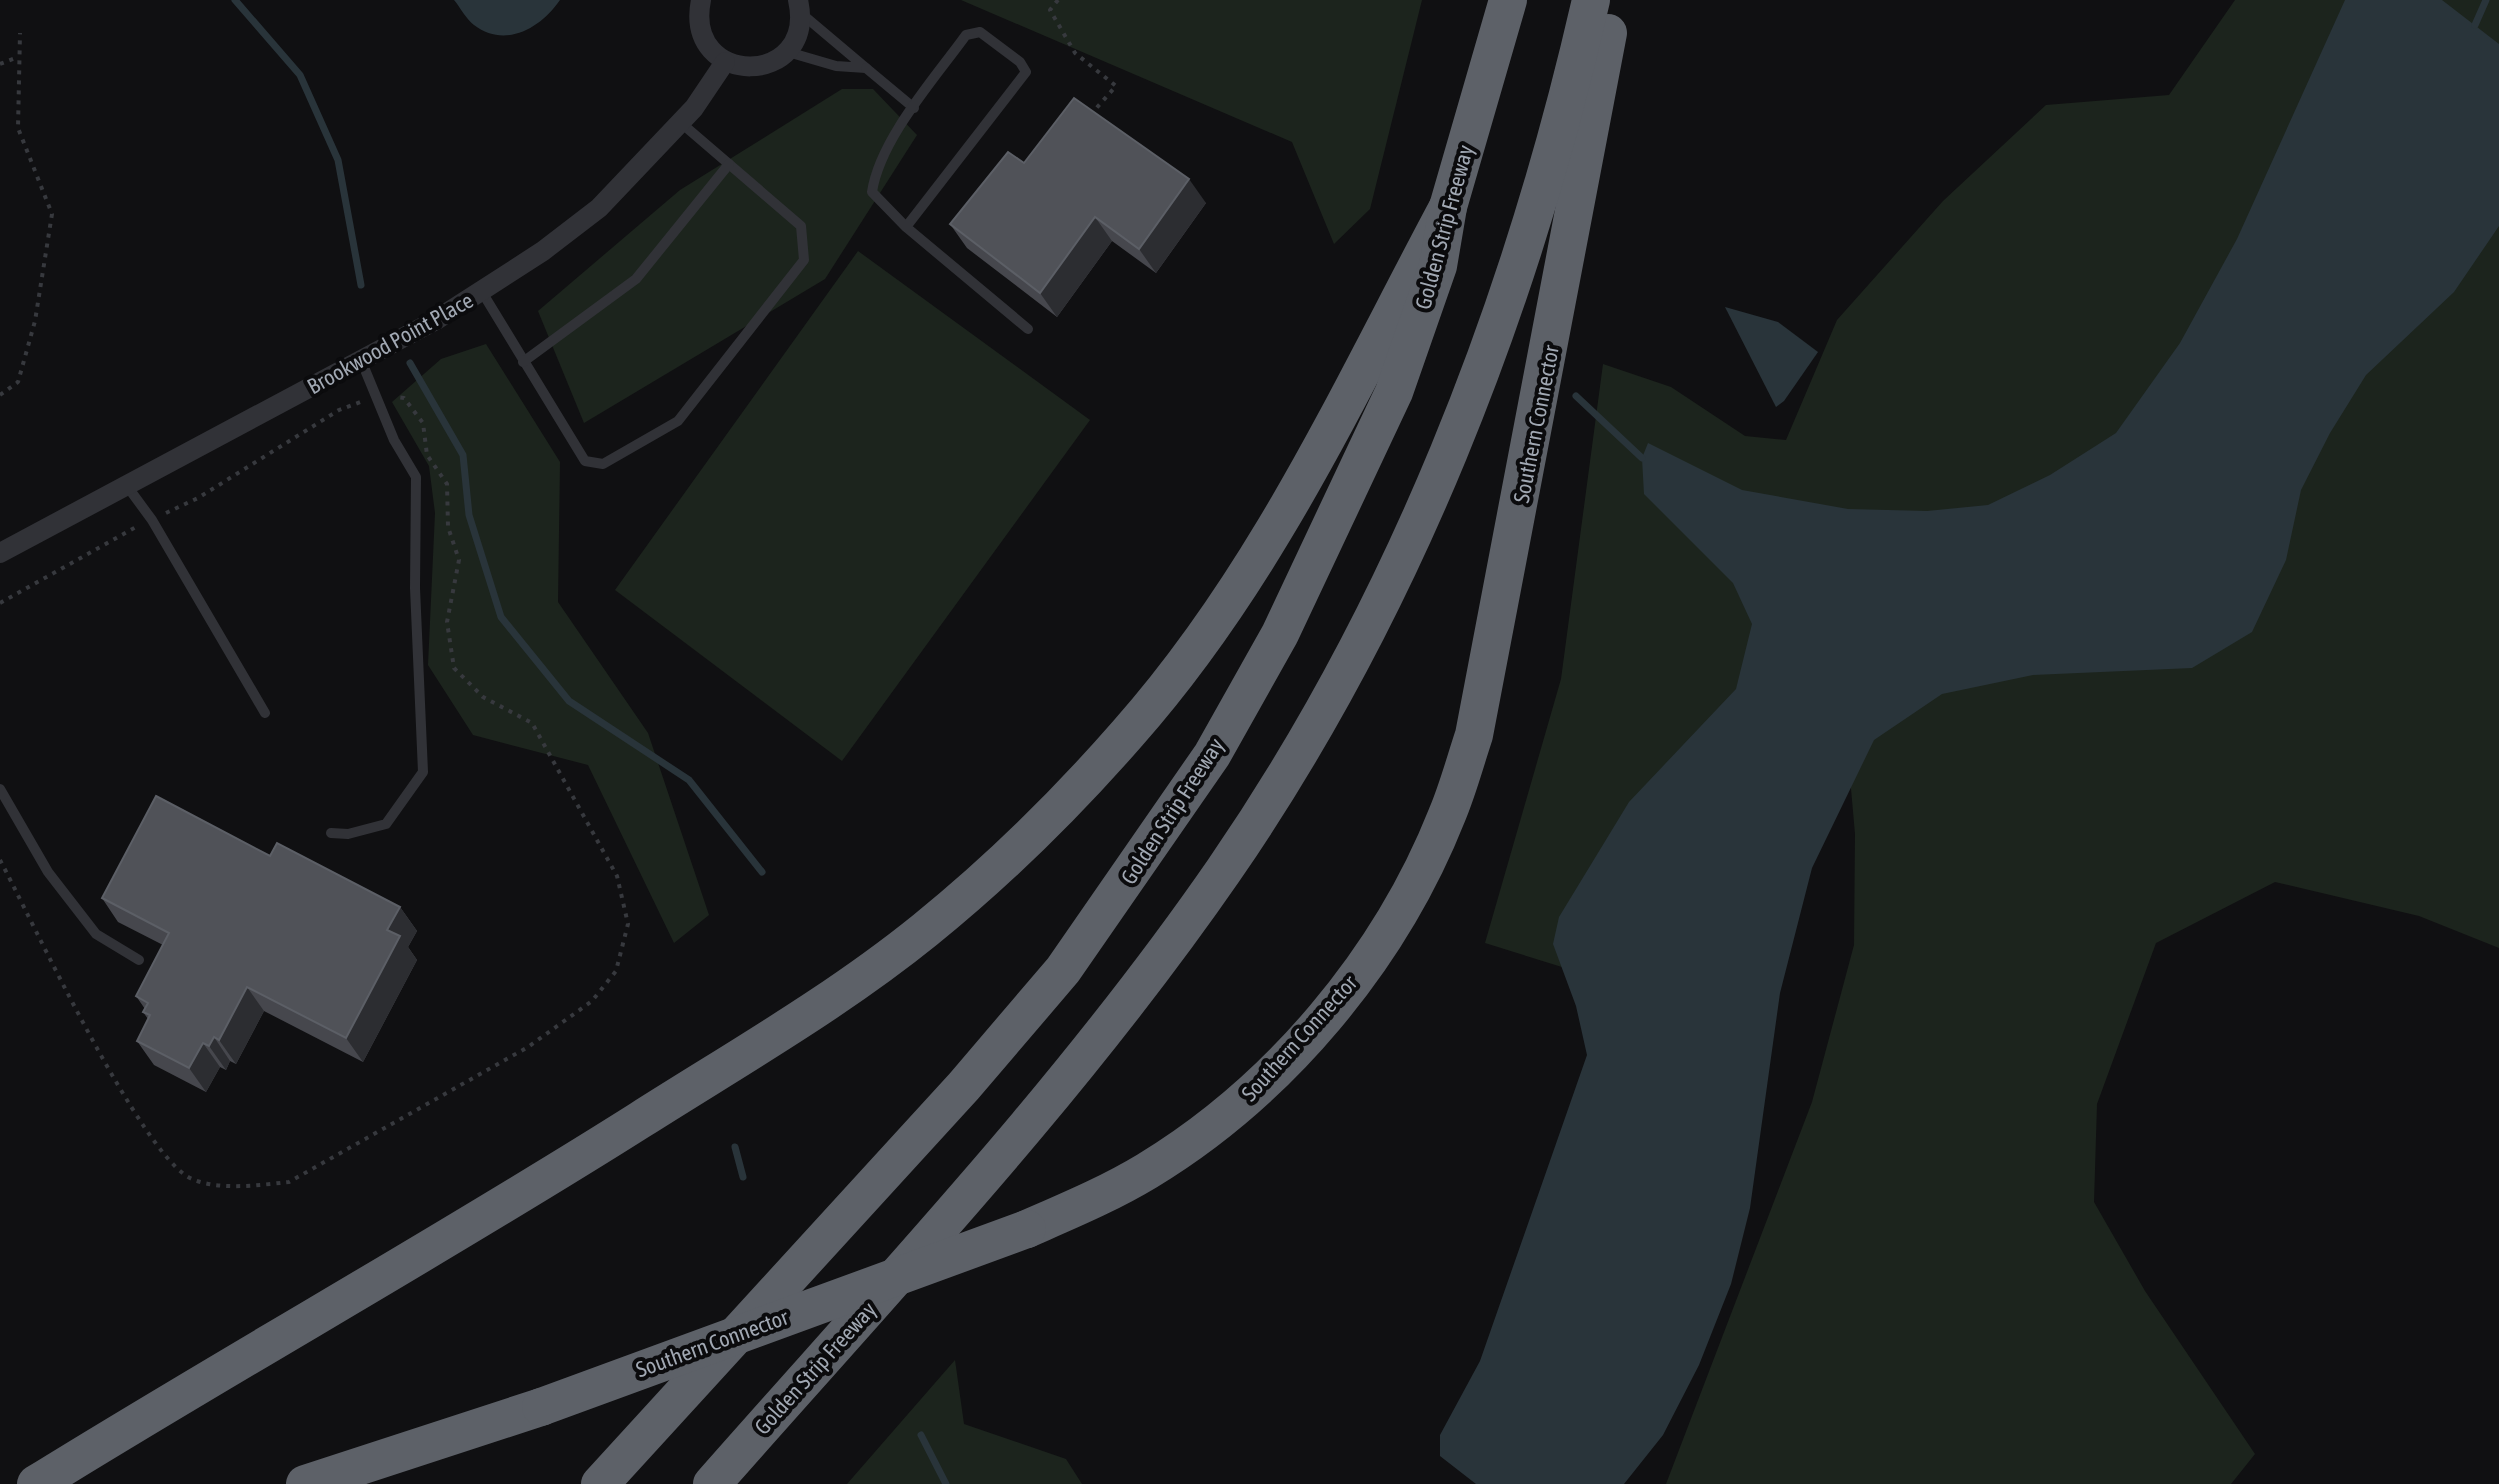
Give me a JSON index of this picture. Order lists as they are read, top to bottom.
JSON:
{
  "streets": {
    "highway": ["Golden Strip Freeway", "Southern Connector"],
    "street": ["Brookwood Point Place"]
  }
}
